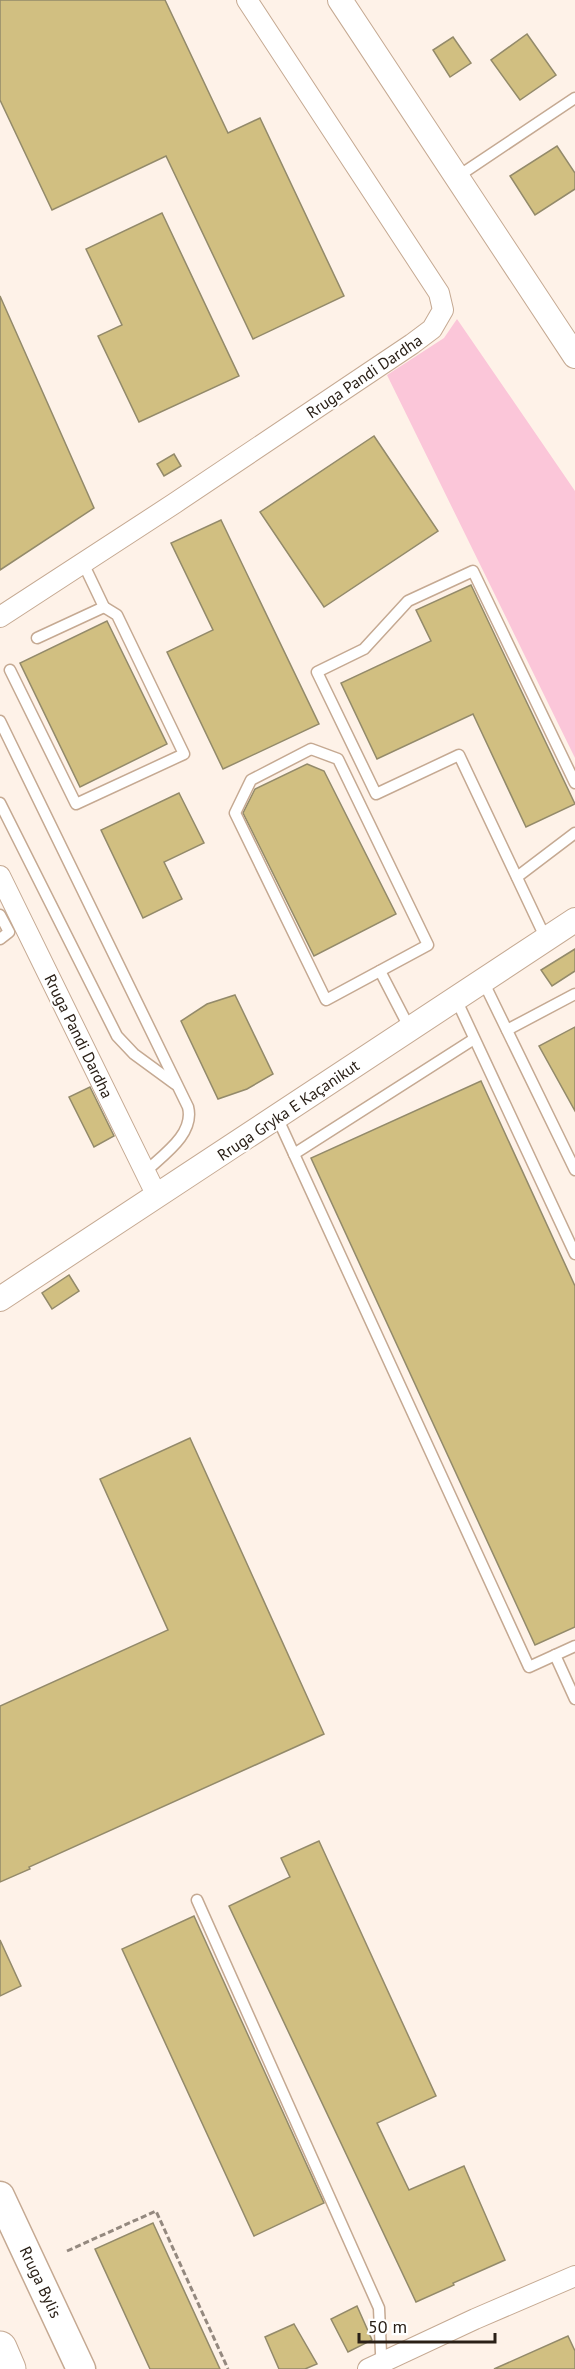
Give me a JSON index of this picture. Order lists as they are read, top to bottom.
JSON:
{
  "streets": {
    "main road": ["Rruga Bylis"],
    "street": ["Rruga Pandi Dardha", "Rruga Gryka E Kaçanikut"]
  },
  "crossings": [
    ["Rruga Pandi Dardha", "Rruga Gryka E Kaçanikut"]
  ],
  "scale_bar": "50 m"
}
